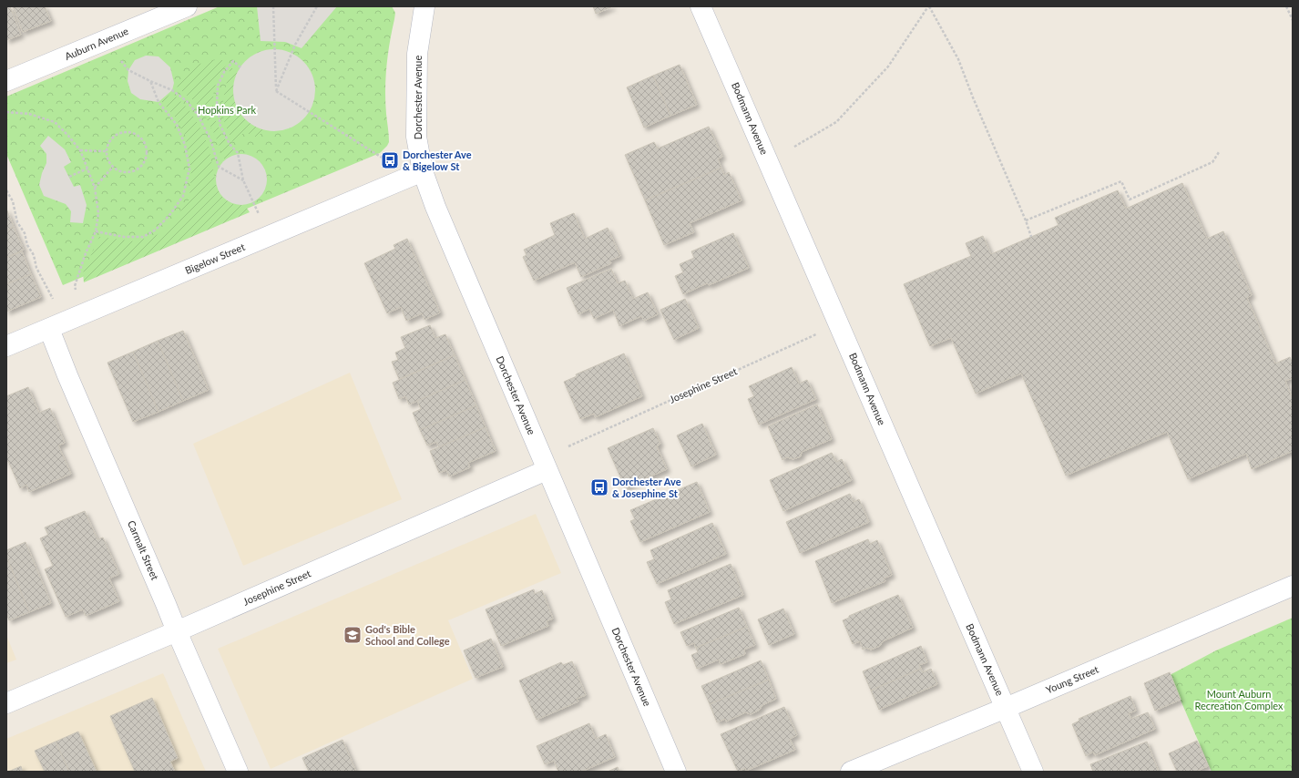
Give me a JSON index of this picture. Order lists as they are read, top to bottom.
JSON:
{
  "streets": {
    "street": [
      "Auburn Avenue",
      "Dorchester Avenue",
      "Bodmann Avenue",
      "Bigelow Street",
      "Josephine Street",
      "Carmalt Street",
      "Young Street"
    ]
  },
  "crossings": [
    ["Dorchester Avenue", "Bigelow Street"],
    ["Dorchester Avenue", "Josephine Street"],
    ["Bodmann Avenue", "Josephine Street"],
    ["Bodmann Avenue", "Young Street"],
    ["Bigelow Street", "Carmalt Street"],
    ["Josephine Street", "Carmalt Street"]
  ],
  "parks": ["Hopkins Park", "Mount Auburn Recreation Complex"],
  "places": {
    "bus stop": ["Dorchester Ave & Bigelow St", "Dorchester Ave & Josephine St"],
    "school or university": ["God's Bible School and College"]
  }
}
